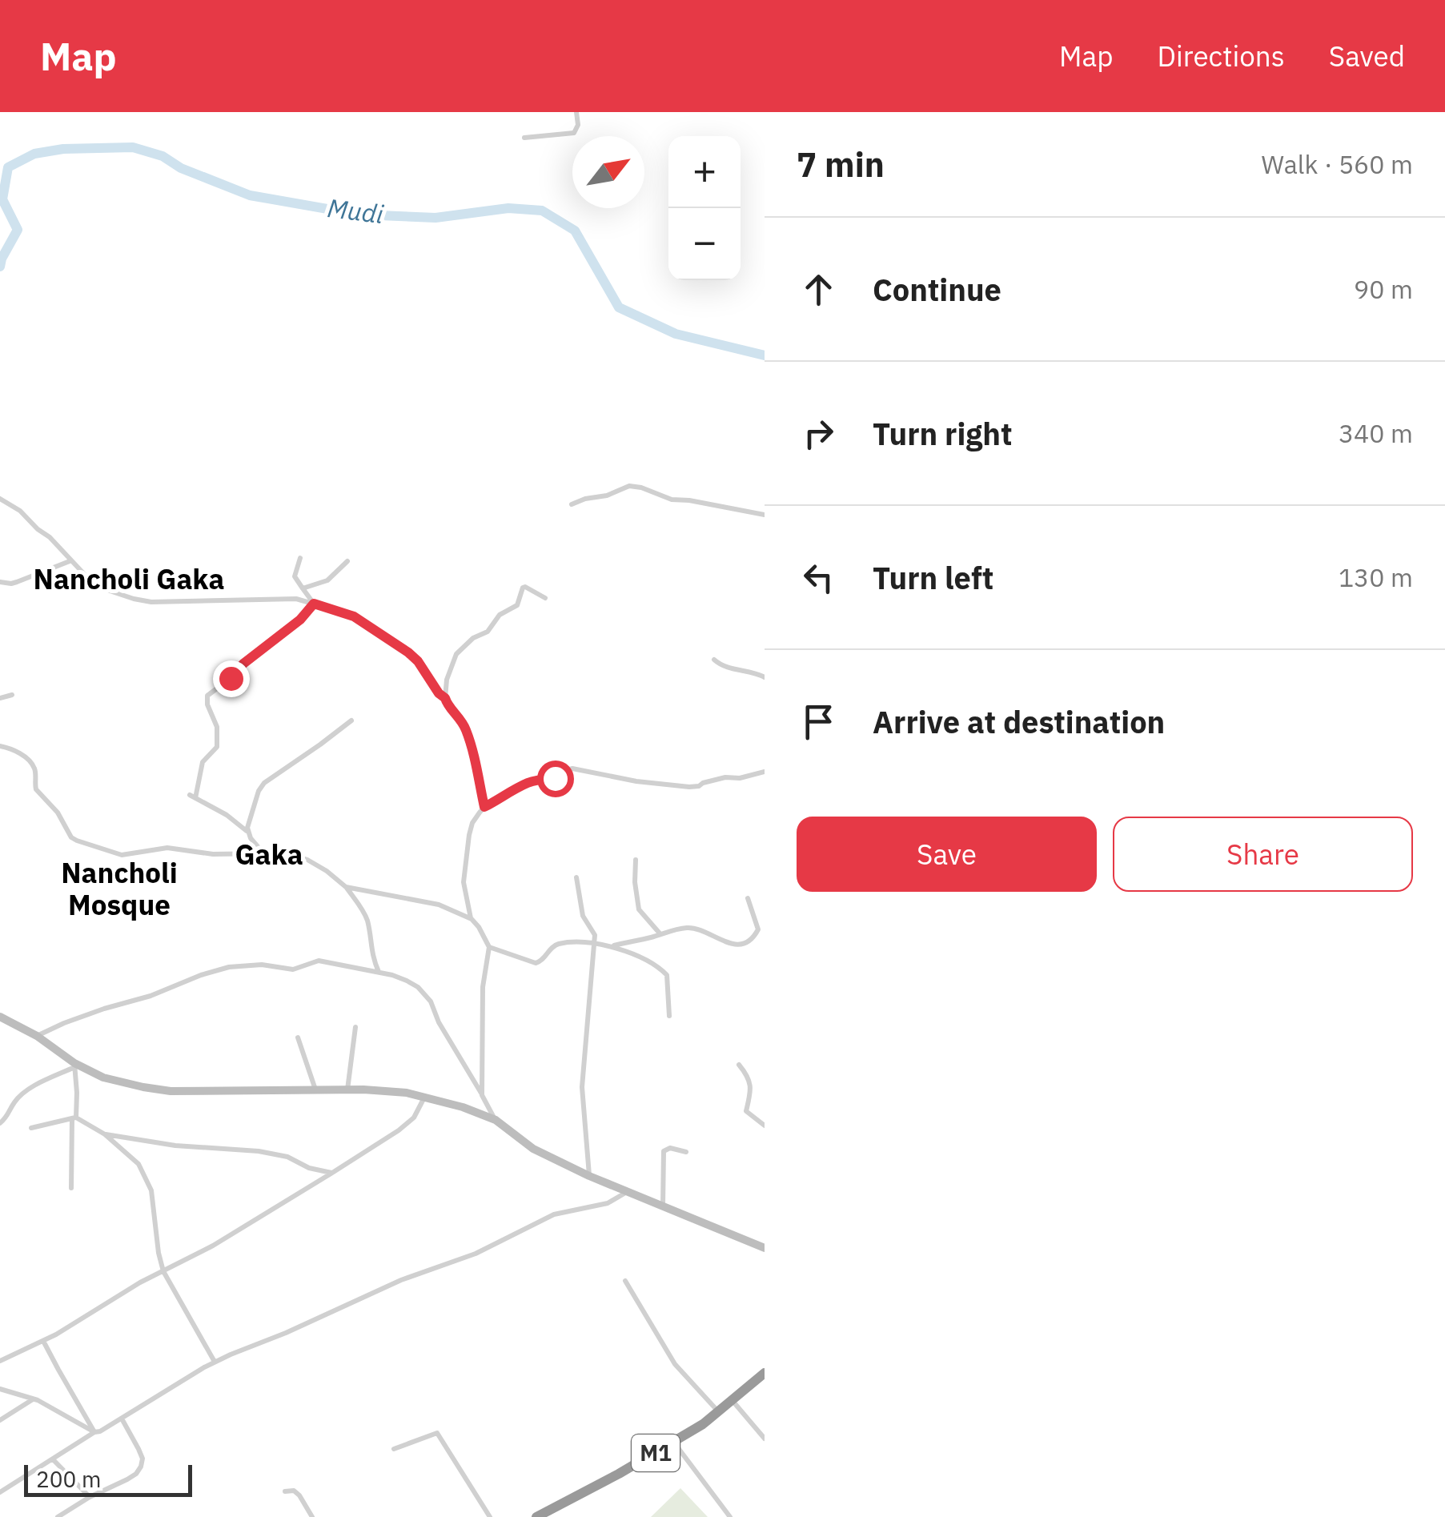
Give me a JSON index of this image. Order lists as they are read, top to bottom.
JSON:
{
  "streets": {
    "highway": ["M1"]
  },
  "districts": ["Nancholi Gaka", "Gaka", "Nancholi Mosque"],
  "water": ["Mudi"],
  "scale_bar": "200 m",
  "north": "top right",
  "page": {
    "header": "Map",
    "nav": ["Map", "Directions", "Saved"],
    "heading": ["7 min", "Walk · 560 m"],
    "map_buttons": ["+", "−"],
    "list": [
      ["Continue", "90 m"],
      ["Turn right", "340 m"],
      ["Turn left", "130 m"],
      "Arrive at destination"
    ],
    "buttons": ["Save", "Share"],
    "scale": "200 m"
  }
}
